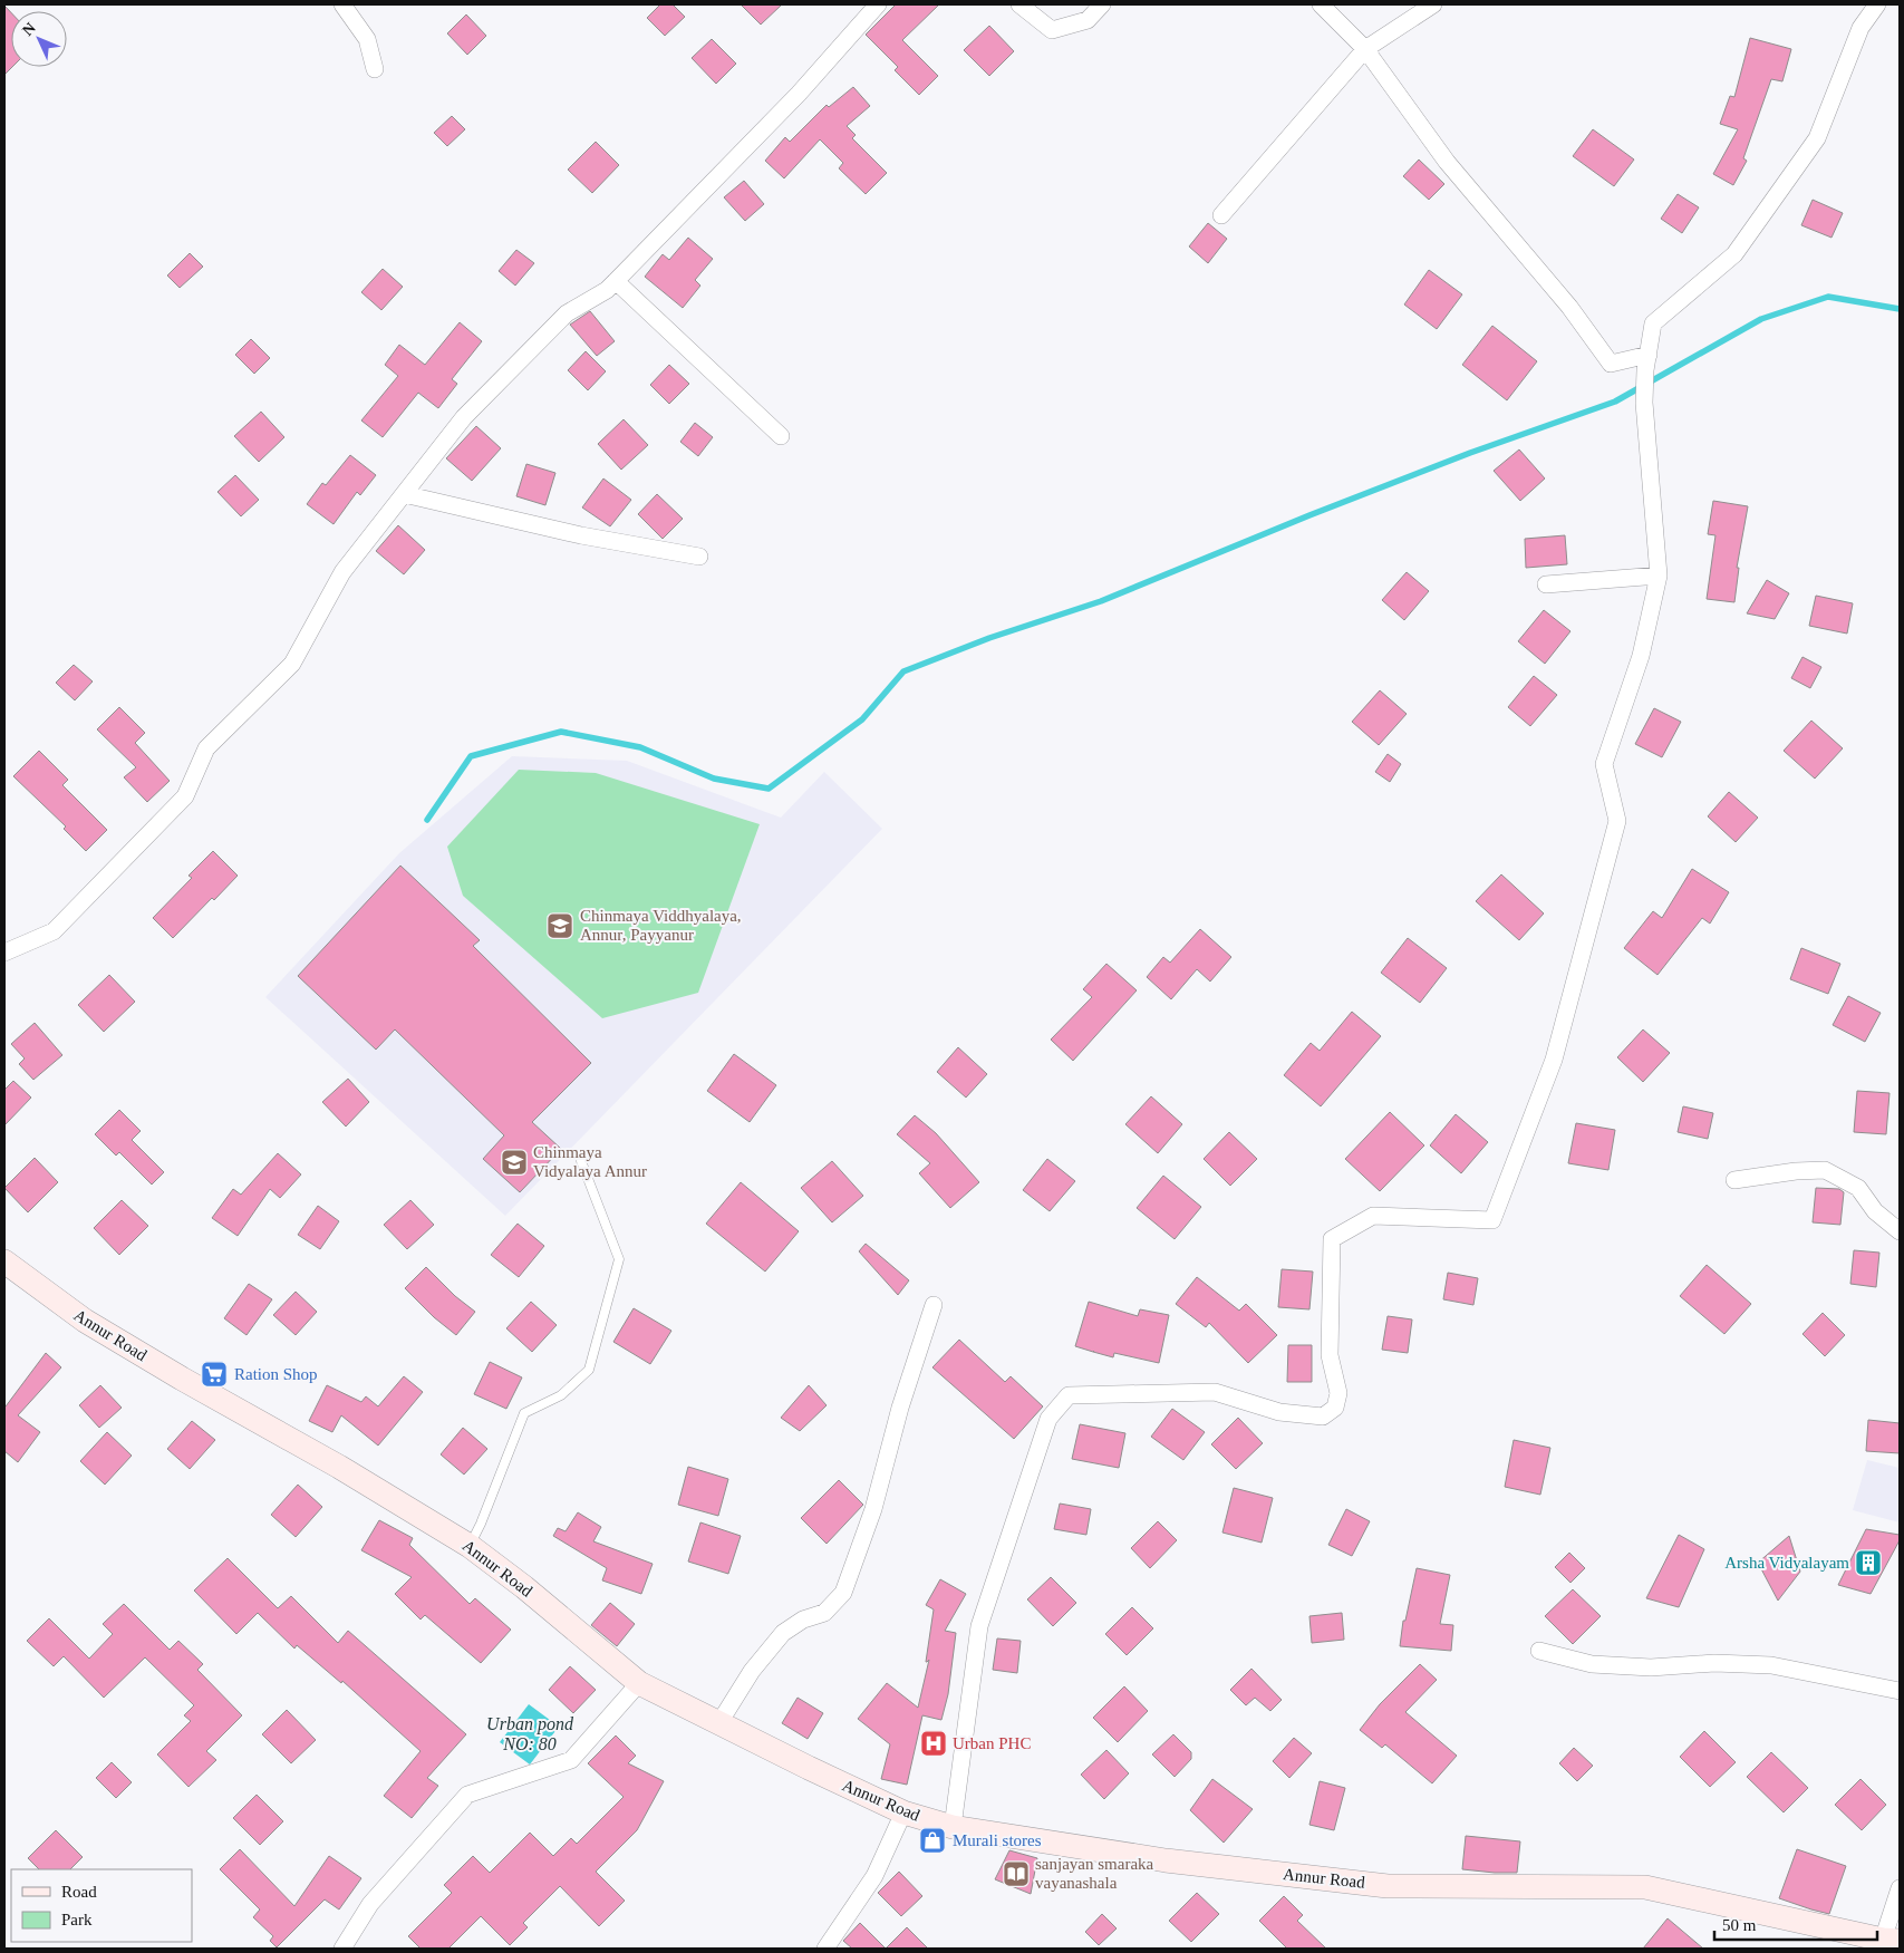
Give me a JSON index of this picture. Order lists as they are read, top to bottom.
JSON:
{
  "streets": {
    "main road": ["Annur Road"]
  },
  "water": ["Urban pond NO: 80"],
  "places": {
    "school or university": ["Chinmaya Viddhyalaya, Annur, Payyanur", "Chinmaya Vidyalaya Annur"],
    "supermarket": ["Ration Shop"],
    "building": ["Arsha Vidyalayam"],
    "hospital": ["Urban PHC"],
    "shop": ["Murali stores"],
    "library": ["sanjayan smaraka vayanashala"]
  },
  "legend": ["Road", "Park"],
  "scale_bar": "50 m",
  "north": "top left"
}
